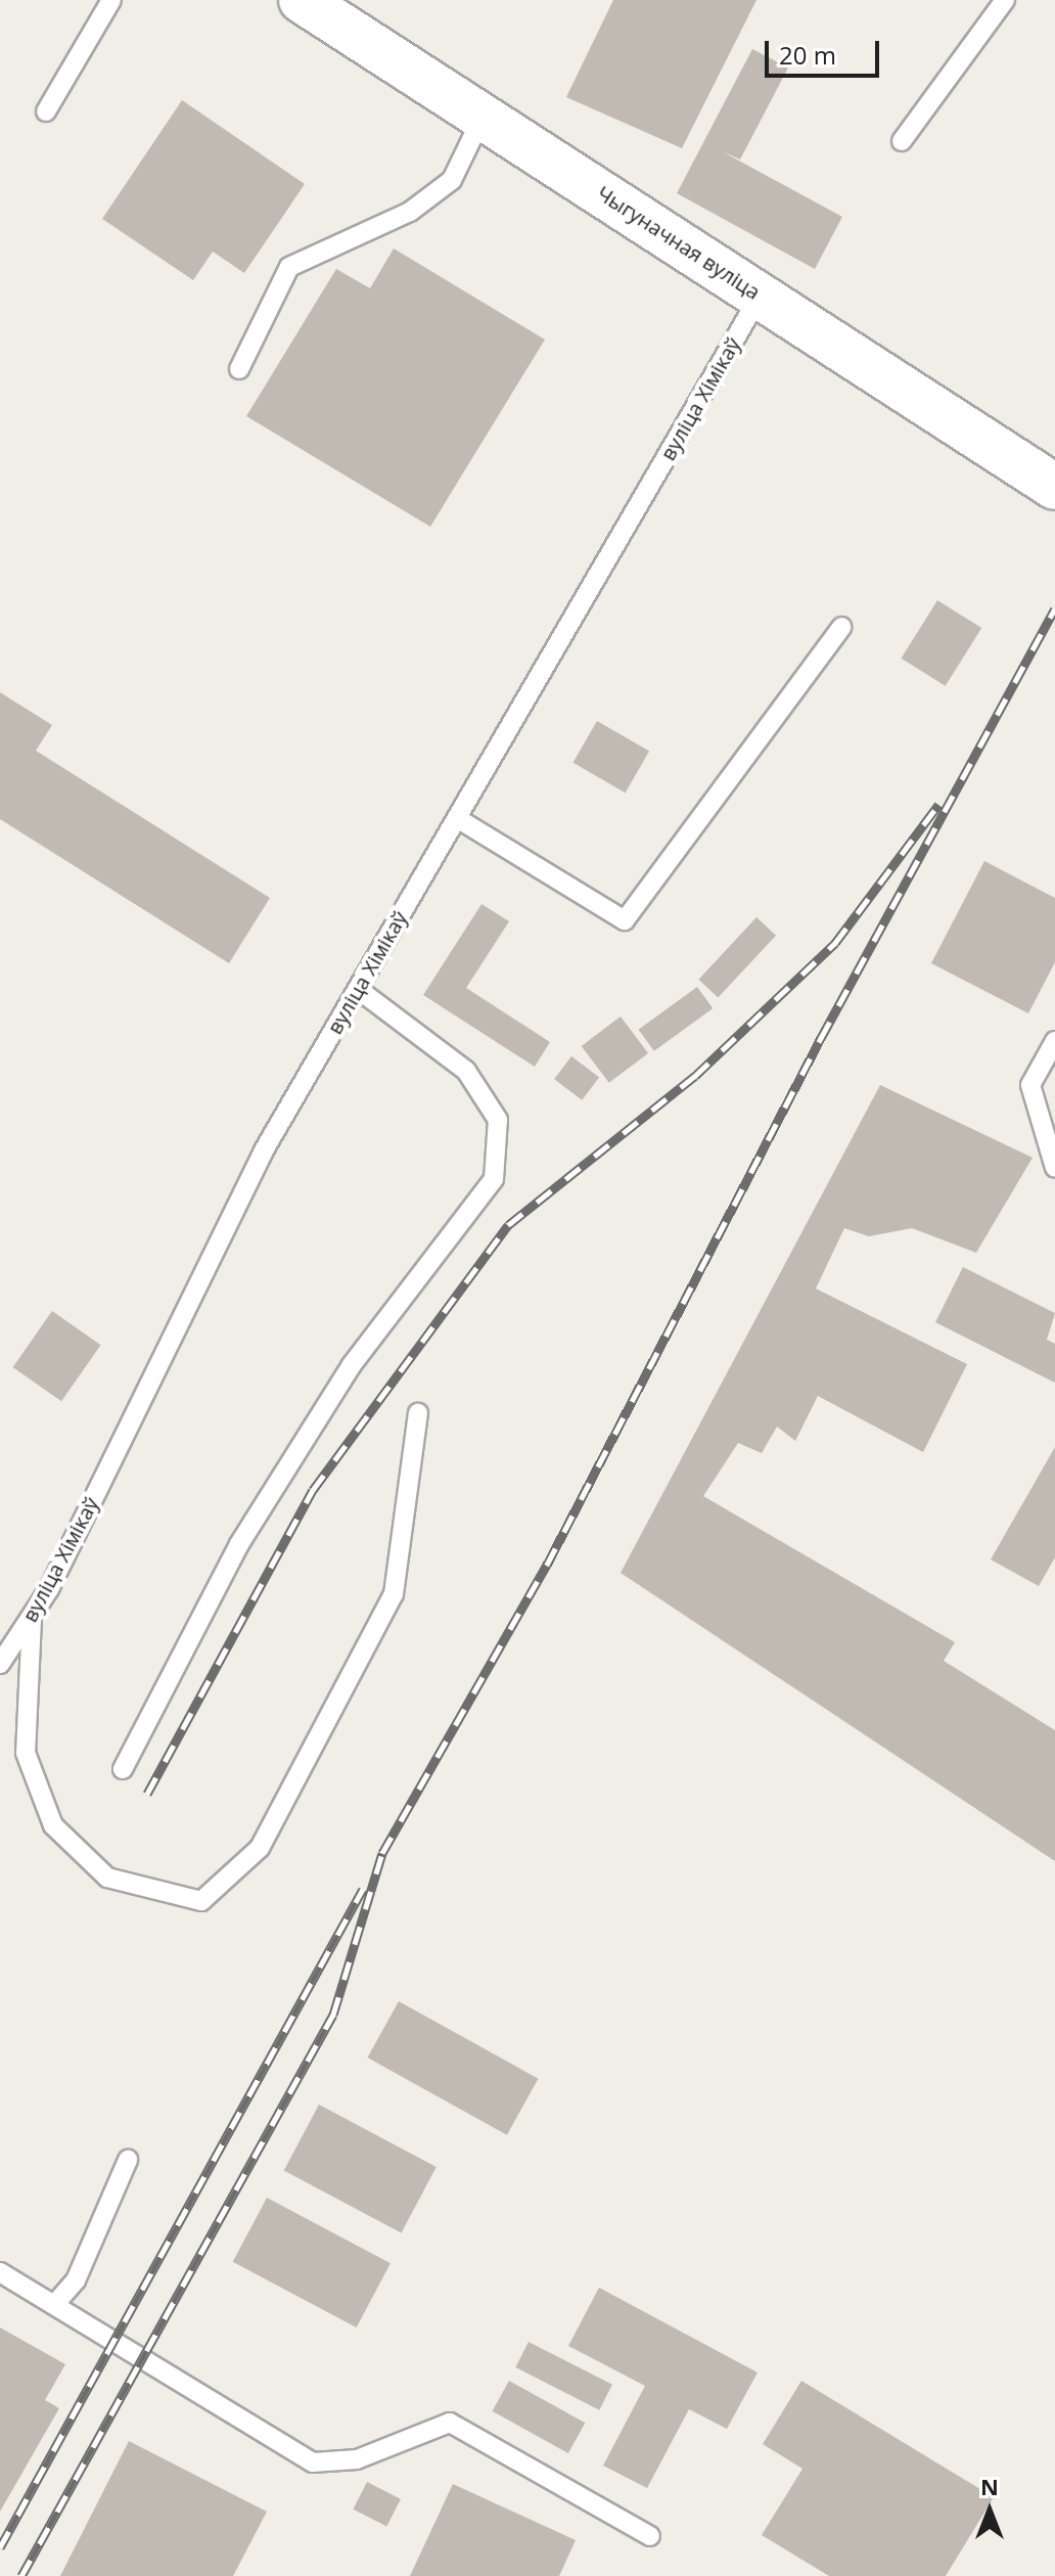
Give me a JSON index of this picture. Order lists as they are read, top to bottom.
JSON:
{
  "streets": {
    "street": ["Чыгуначная вуліца"],
    "lane": ["вуліца Хімікаў"]
  },
  "crossings": [
    ["Чыгуначная вуліца", "вуліца Хімікаў"]
  ],
  "scale_bar": "20 m",
  "north": "top"
}
